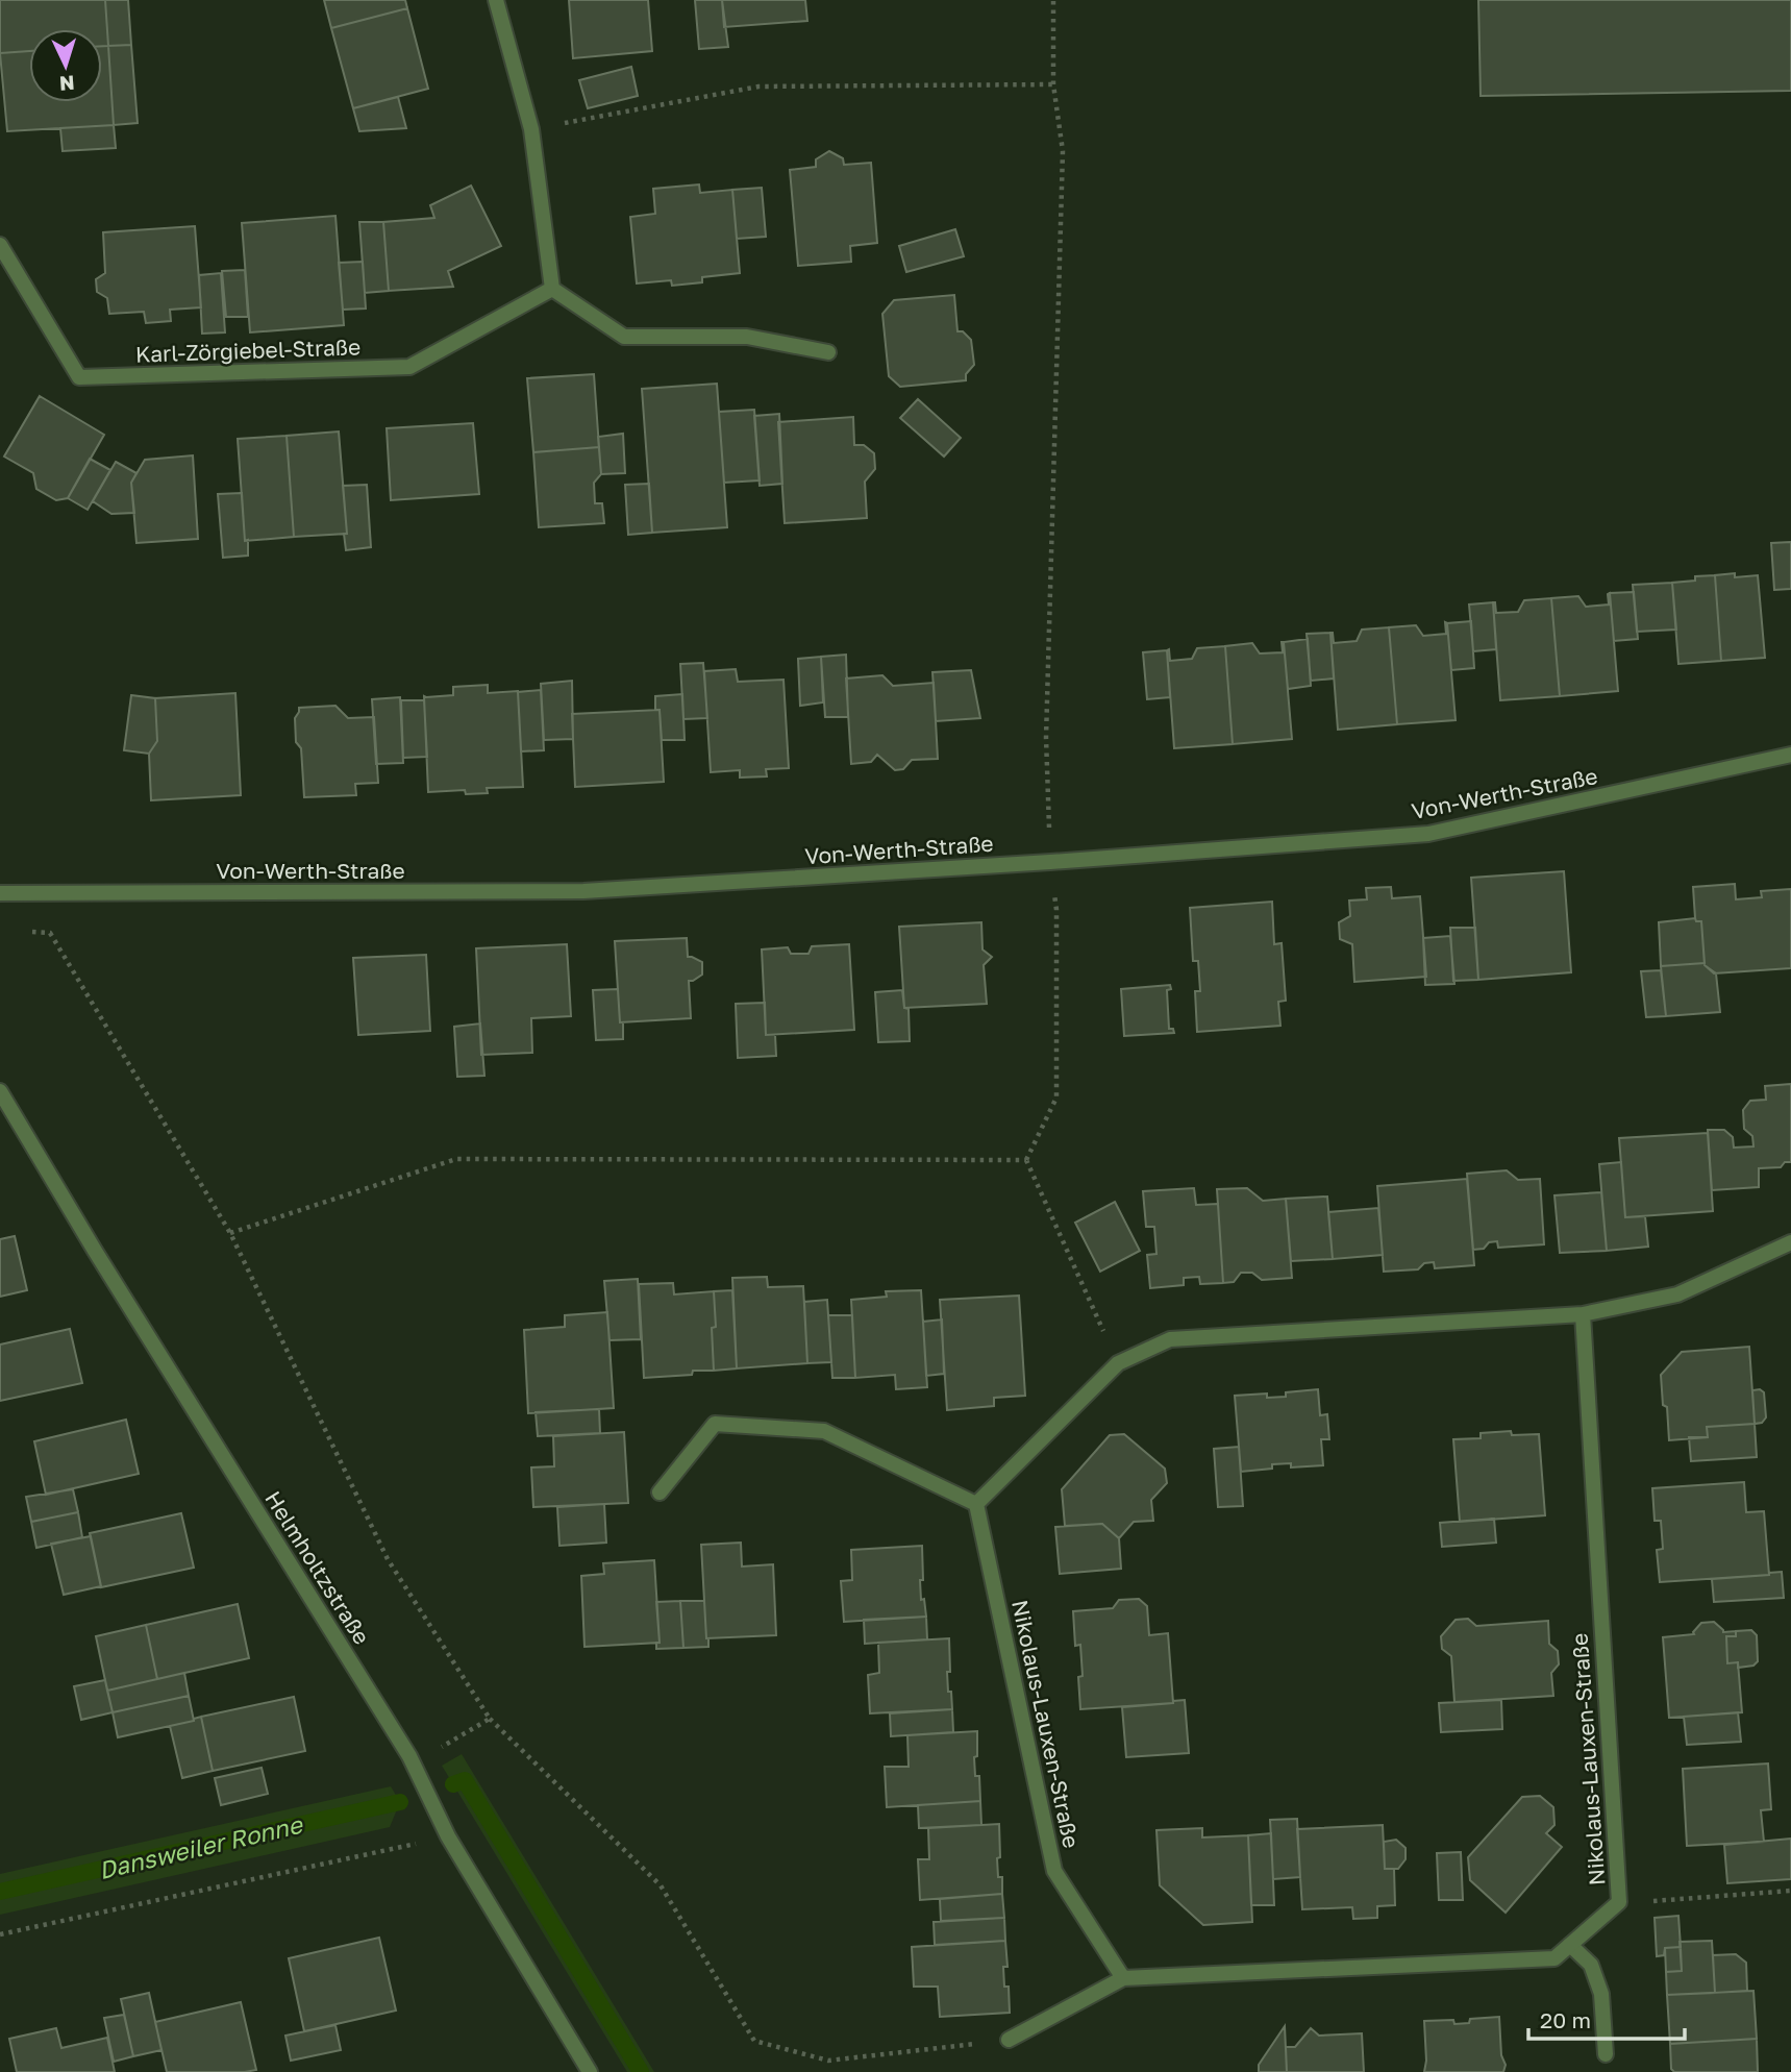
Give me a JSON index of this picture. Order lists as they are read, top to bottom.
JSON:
{
  "streets": {
    "street": [
      "Karl-Zörgiebel-Straße",
      "Von-Werth-Straße",
      "Helmholtzstraße",
      "Nikolaus-Lauxen-Straße"
    ]
  },
  "water": ["Dansweiler Ronne"],
  "scale_bar": "20 m",
  "north": "bottom"
}
